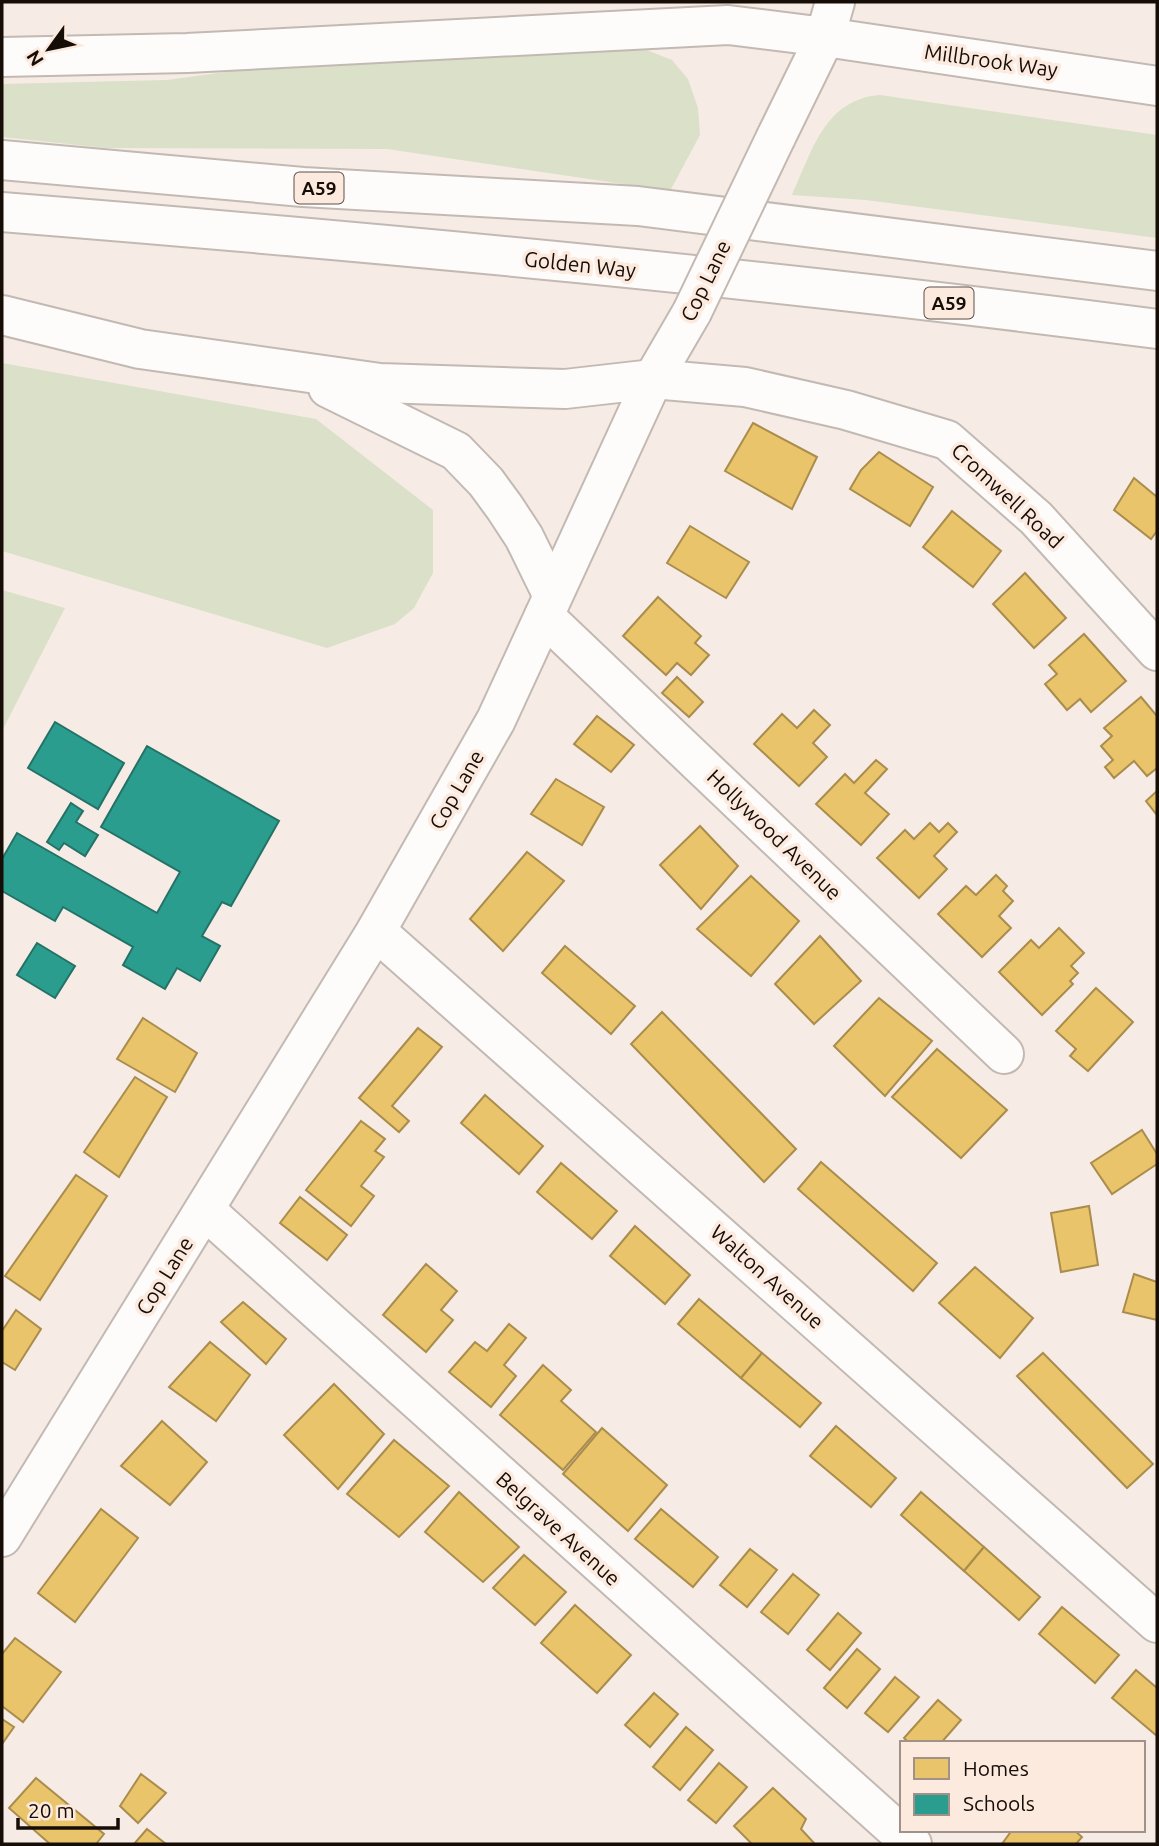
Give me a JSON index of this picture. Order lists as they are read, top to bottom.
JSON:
{
  "streets": {
    "main road": [
      "Millbrook Way",
      "A59",
      "Golden Way",
      "Cop Lane",
      "Cromwell Road",
      "Hollywood Avenue",
      "Walton Avenue",
      "Belgrave Avenue"
    ]
  },
  "crossings": [
    ["Millbrook Way", "Cop Lane"],
    ["Cop Lane", "Cromwell Road"],
    ["Cop Lane", "Hollywood Avenue"],
    ["Cop Lane", "Walton Avenue"],
    ["Cop Lane", "Belgrave Avenue"]
  ],
  "legend": ["Homes", "Schools"],
  "scale_bar": "20 m",
  "north": "bottom left"
}
